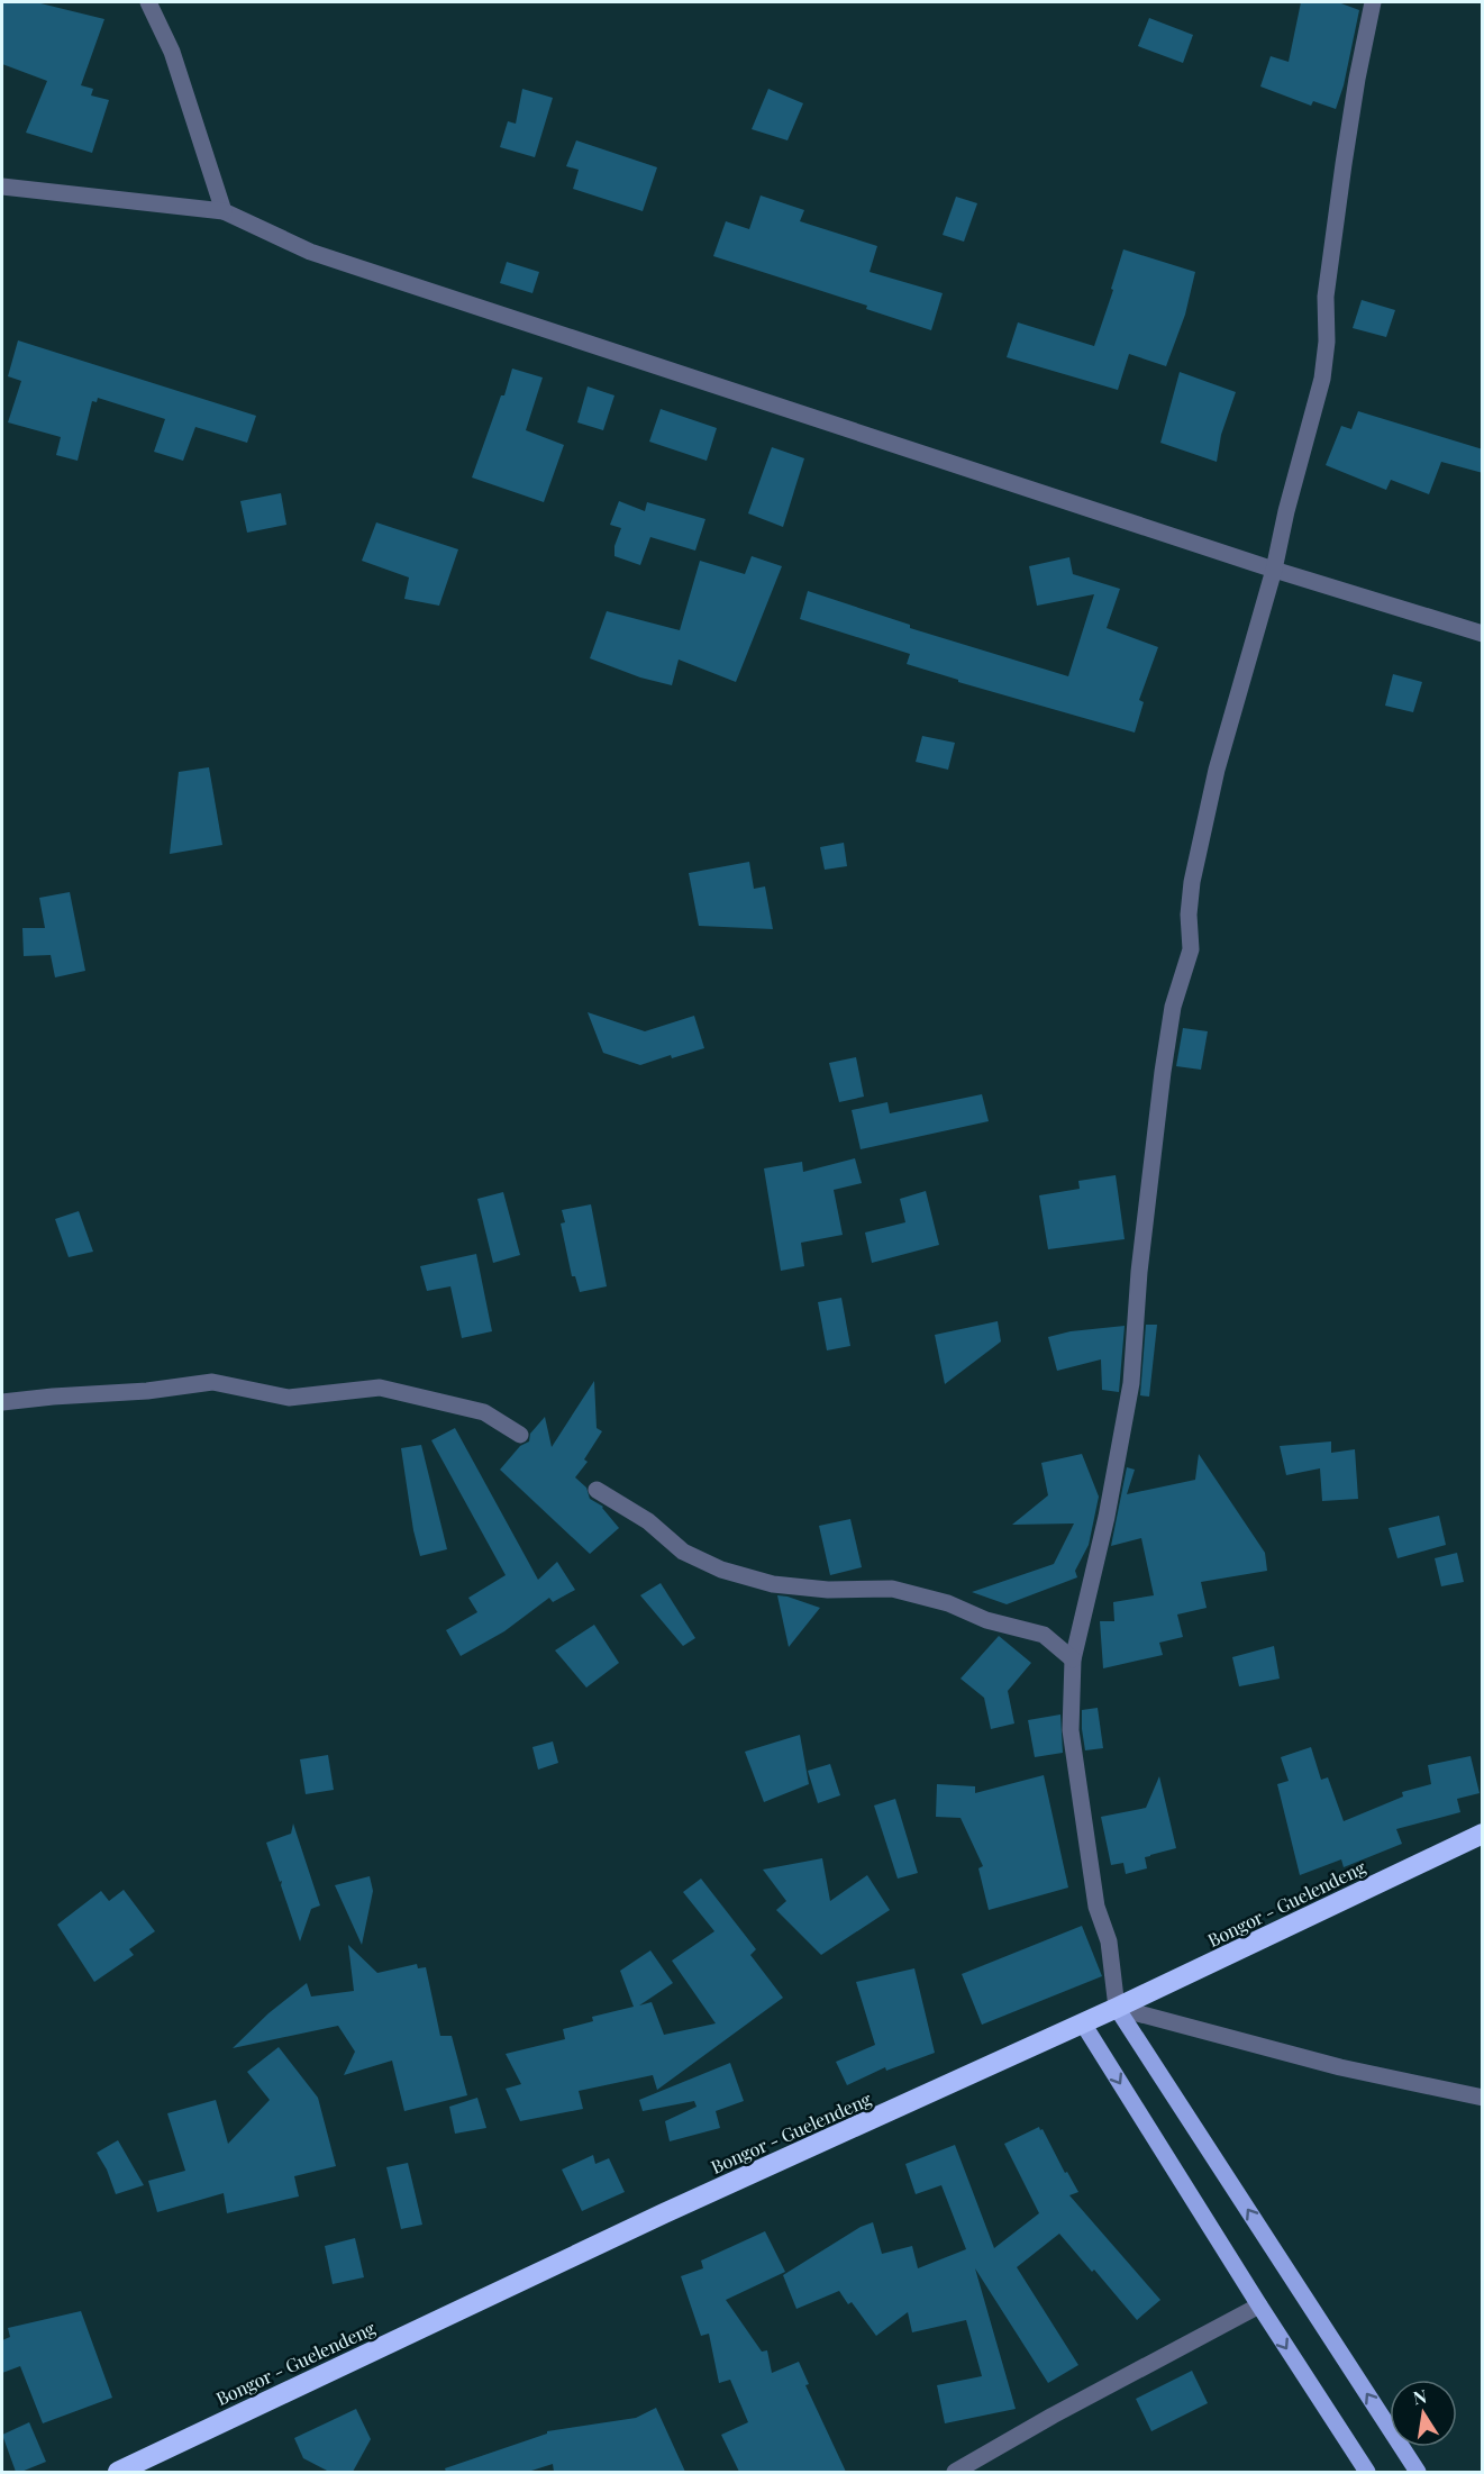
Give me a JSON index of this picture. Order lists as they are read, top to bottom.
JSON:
{
  "streets": {
    "highway": ["Bongor - Guelendeng"]
  },
  "north": "top"
}
